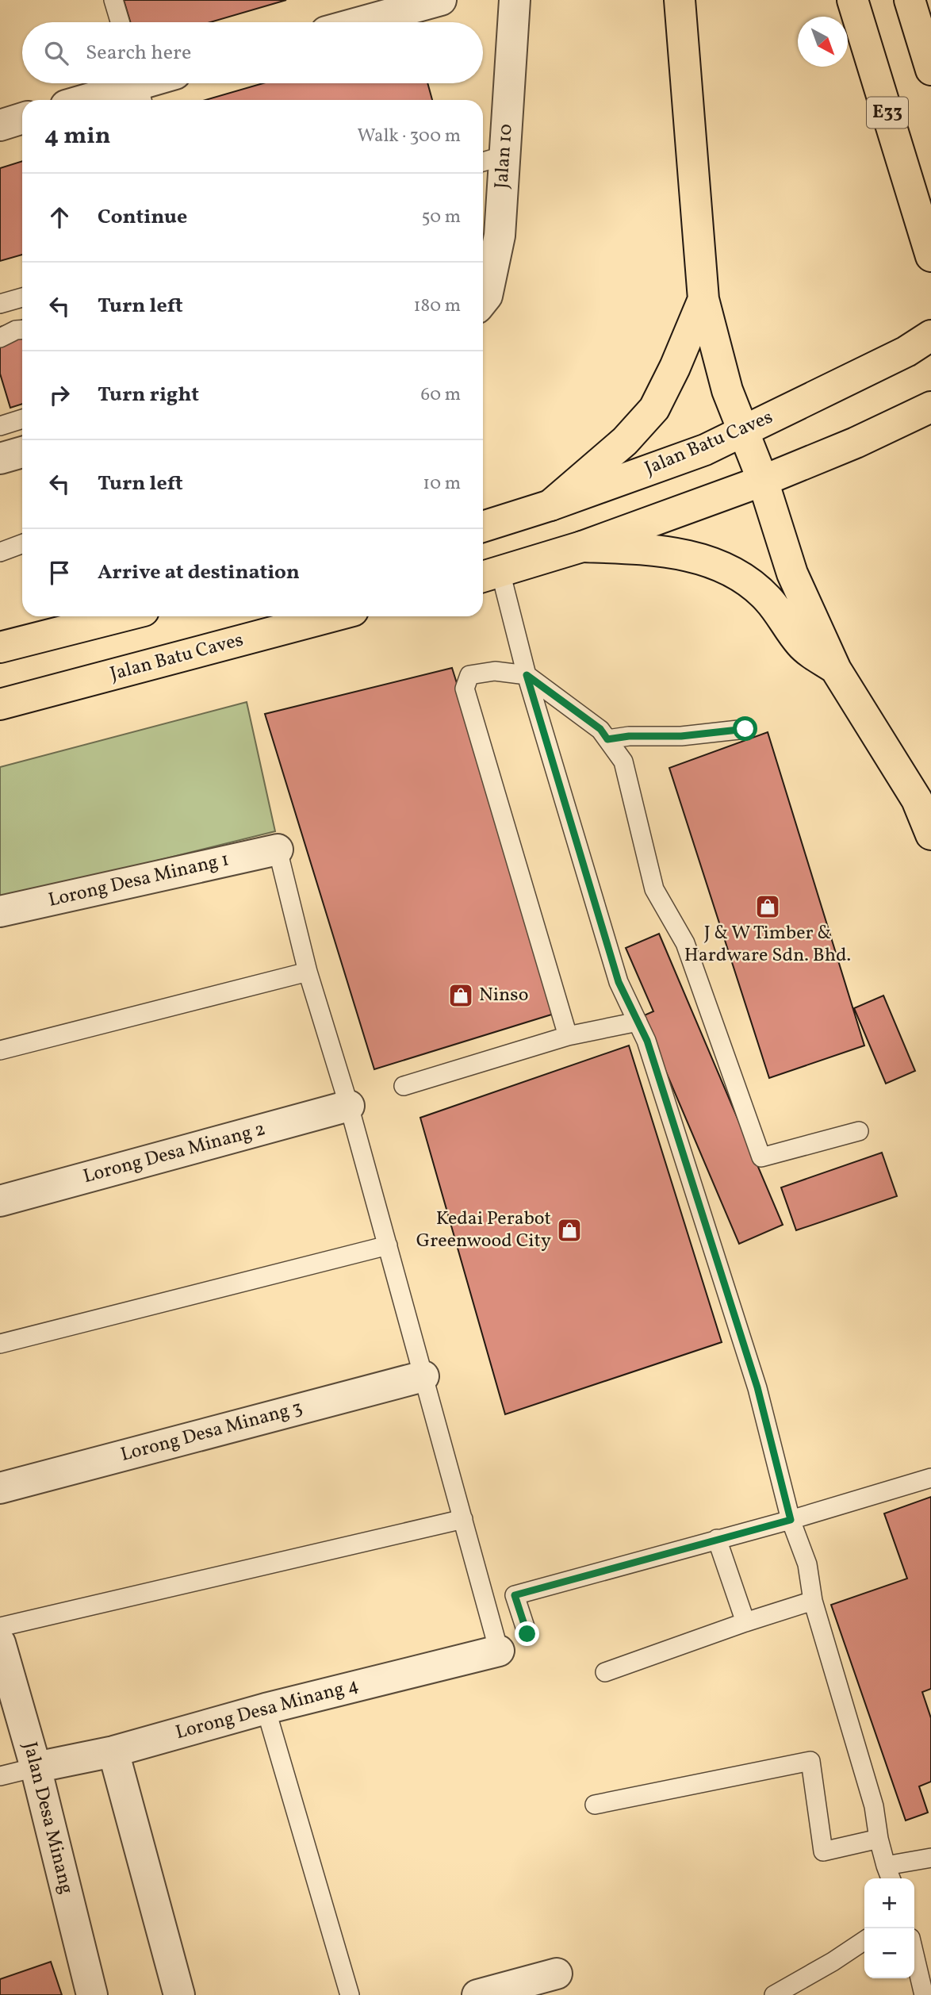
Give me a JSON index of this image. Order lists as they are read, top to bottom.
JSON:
{
  "streets": {
    "main road": ["E33", "Jalan Batu Caves"],
    "street": [
      "Jalan 10",
      "Lorong Desa Minang 1",
      "Lorong Desa Minang 2",
      "Lorong Desa Minang 3",
      "Lorong Desa Minang 4",
      "Jalan Desa Minang"
    ]
  },
  "crossings": [
    ["Lorong Desa Minang 4", "Jalan Desa Minang"]
  ],
  "places": {
    "shop": ["J & W Timber & Hardware Sdn. Bhd.", "Ninso", "Kedai Perabot Greenwood City"]
  },
  "north": "bottom right",
  "page": {
    "search": "Search here",
    "heading": ["4 min", "Walk · 300 m"],
    "list": [
      ["Continue", "50 m"],
      ["Turn left", "180 m"],
      ["Turn right", "60 m"],
      ["Turn left", "10 m"],
      "Arrive at destination"
    ],
    "map_buttons": ["+", "−"]
  }
}
